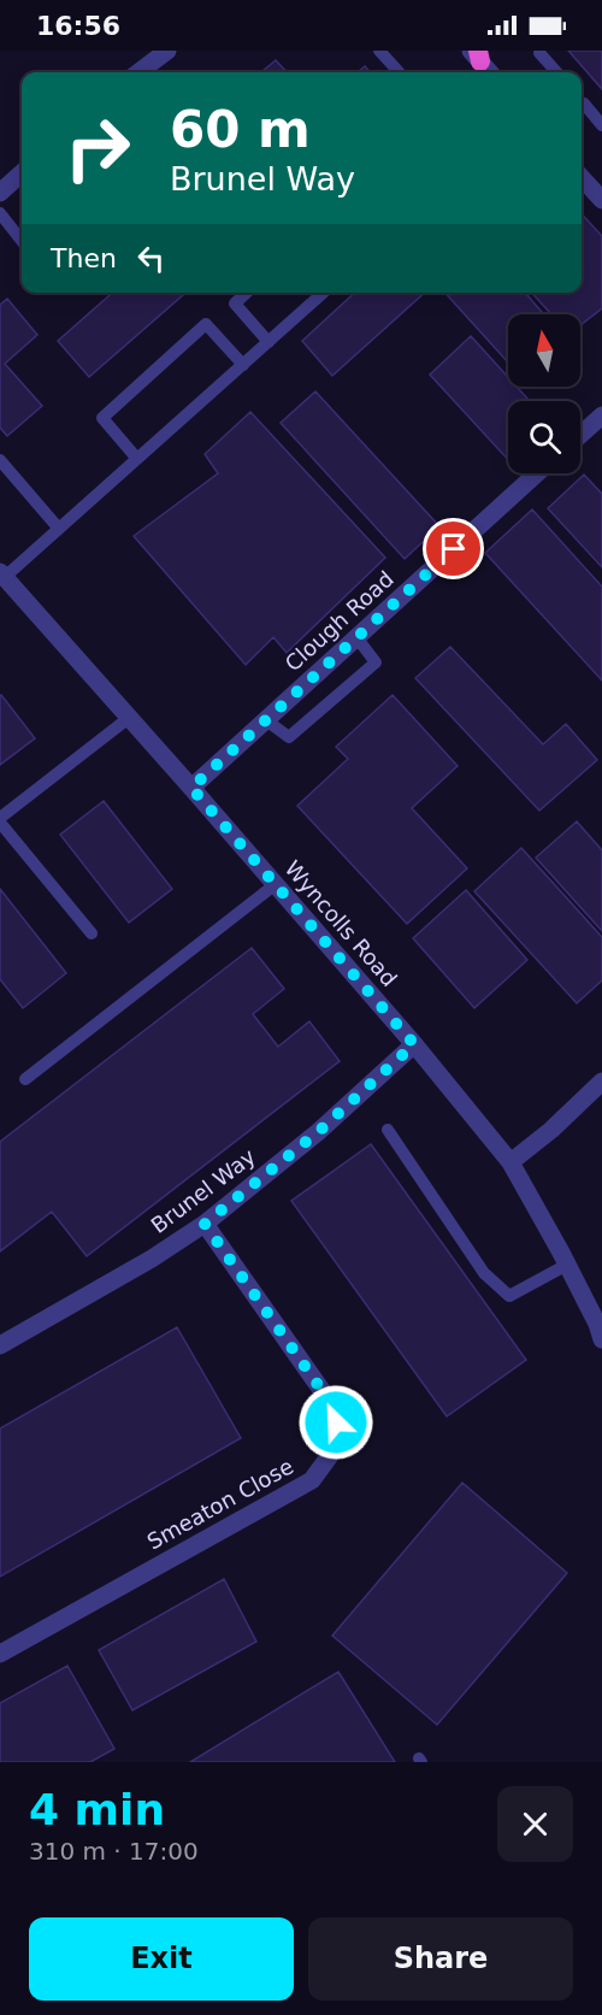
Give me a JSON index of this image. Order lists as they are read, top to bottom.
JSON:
{
  "streets": {
    "street": [
      "Clough Road",
      "Wyncolls Road",
      "Brunel Way",
      "Smeaton Close"
    ]
  },
  "crossings": [
    ["Clough Road", "Wyncolls Road"],
    ["Wyncolls Road", "Brunel Way"],
    ["Brunel Way", "Smeaton Close"]
  ],
  "north": "top",
  "page": {
    "status": "16:56",
    "turn": ["60 m", "Brunel Way"],
    "then": "Then",
    "heading": ["4 min", "310 m · 17:00"],
    "buttons": ["Exit", "Share"]
  }
}
